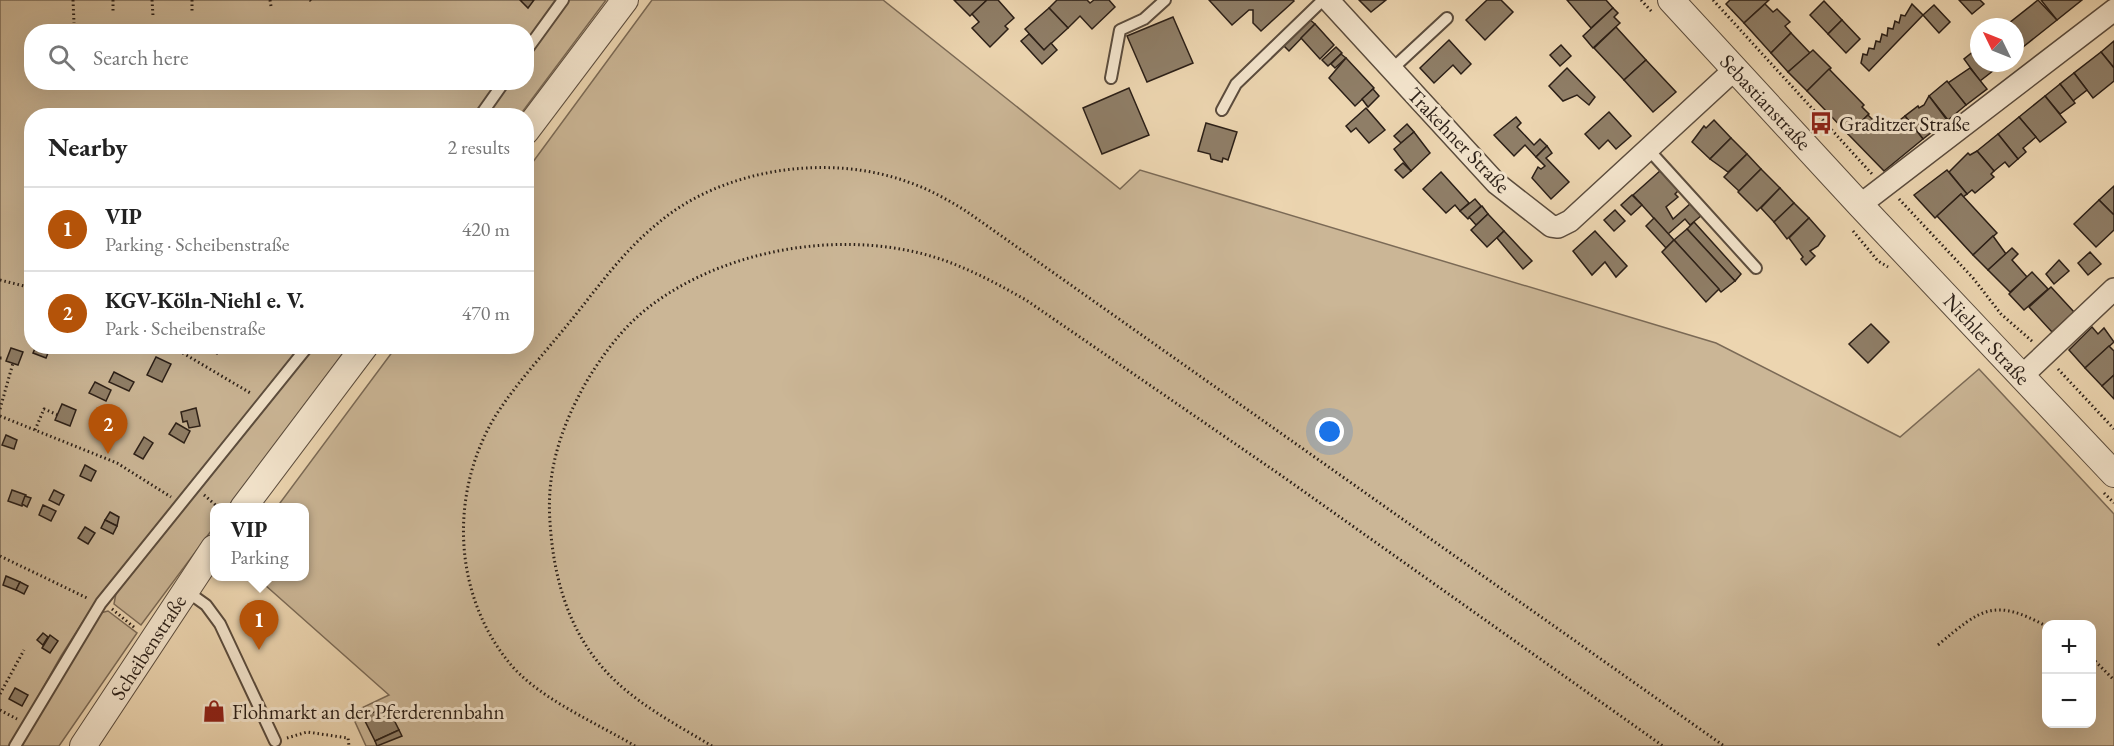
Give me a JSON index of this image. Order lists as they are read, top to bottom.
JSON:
{
  "streets": {
    "street": [
      "Sebastianstraße",
      "Trakehner Straße",
      "Niehler Straße",
      "Scheibenstraße"
    ]
  },
  "crossings": [
    ["Sebastianstraße", "Trakehner Straße"],
    ["Sebastianstraße", "Niehler Straße"]
  ],
  "places": {
    "bus stop": ["Graditzer Straße"],
    "shop": ["Flohmarkt an der Pferderennbahn"]
  },
  "north": "top left",
  "page": {
    "search": "Search here",
    "heading": ["Nearby", "2 results"],
    "list": [
      {
        "mark": "1",
        "name": "VIP",
        "note": "Parking · Scheibenstraße",
        "value": "420 m"
      },
      {
        "mark": "2",
        "name": "KGV-Köln-Niehl e. V.",
        "note": "Park · Scheibenstraße",
        "value": "470 m"
      }
    ],
    "pins": ["2", "1"],
    "popup": ["VIP", "Parking"],
    "map_buttons": ["+", "−"]
  }
}
